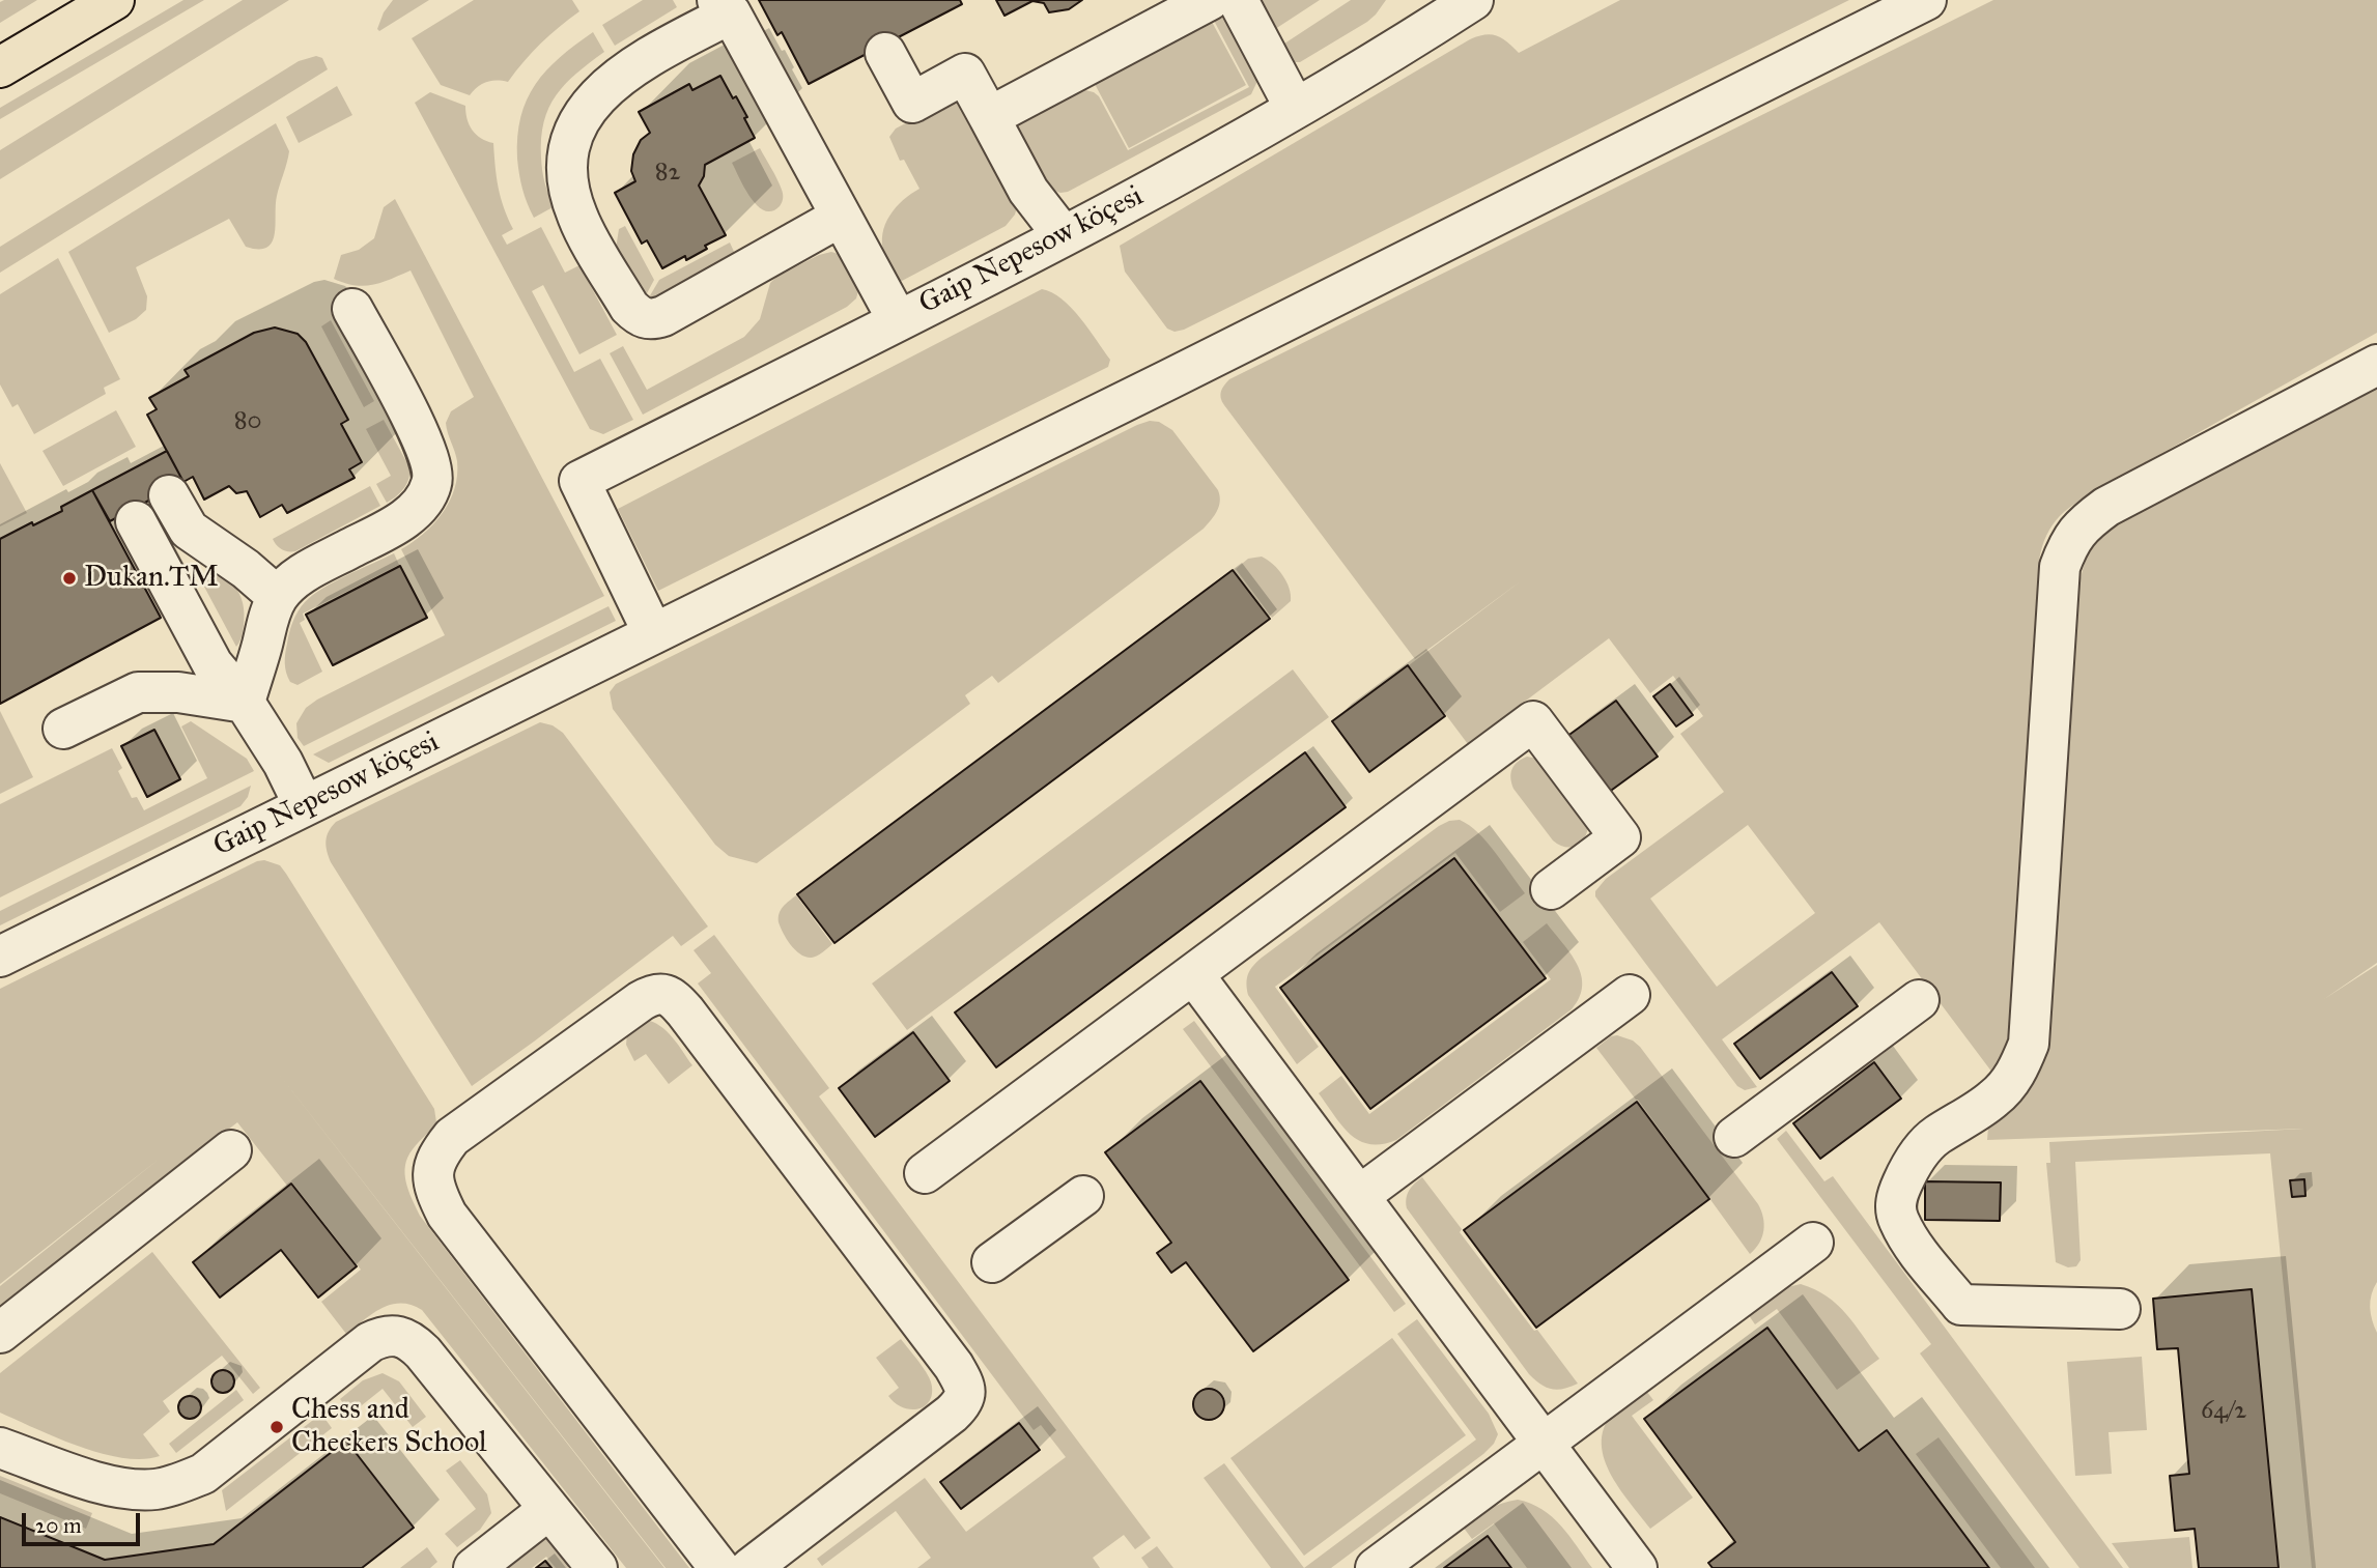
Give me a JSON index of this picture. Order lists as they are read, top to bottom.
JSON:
{
  "streets": {
    "street": ["Gaip Nepesow köçesi"]
  },
  "places": ["Dukan.TM", "Chess and Checkers School"],
  "house_numbers": ["82", "80", "64/2"],
  "scale_bar": "20 m"
}
